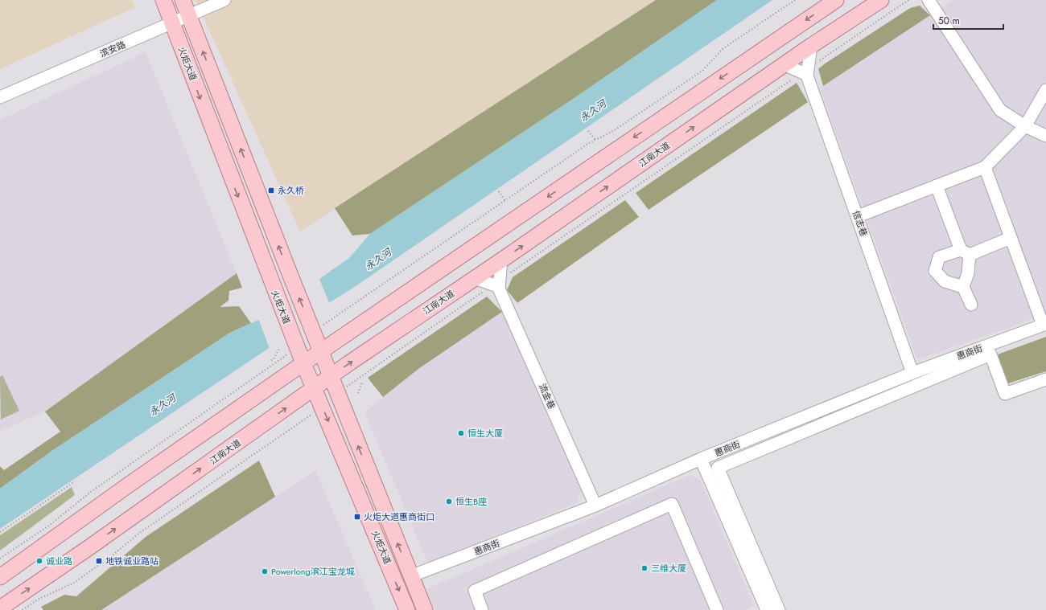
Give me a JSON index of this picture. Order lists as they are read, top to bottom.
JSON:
{
  "streets": {
    "main road": ["火炬大道", "江南大道"],
    "street": [
      "滨安路",
      "信志巷",
      "惠商街",
      "流金巷"
    ]
  },
  "crossings": [
    ["滨安路", "火炬大道"],
    ["火炬大道", "江南大道"],
    ["火炬大道", "惠商街"],
    ["江南大道", "信志巷"],
    ["信志巷", "惠商街"],
    ["惠商街", "流金巷"]
  ],
  "water": ["永久河"],
  "places": {
    "transit": ["永久桥", "火炬大道惠商街口", "地铁诚业路站"],
    "other": [
      "恒生大厦",
      "恒生B座",
      "诚业路",
      "三维大厦",
      "Powerlong滨江宝龙城"
    ]
  },
  "scale_bar": "50 m"
}
